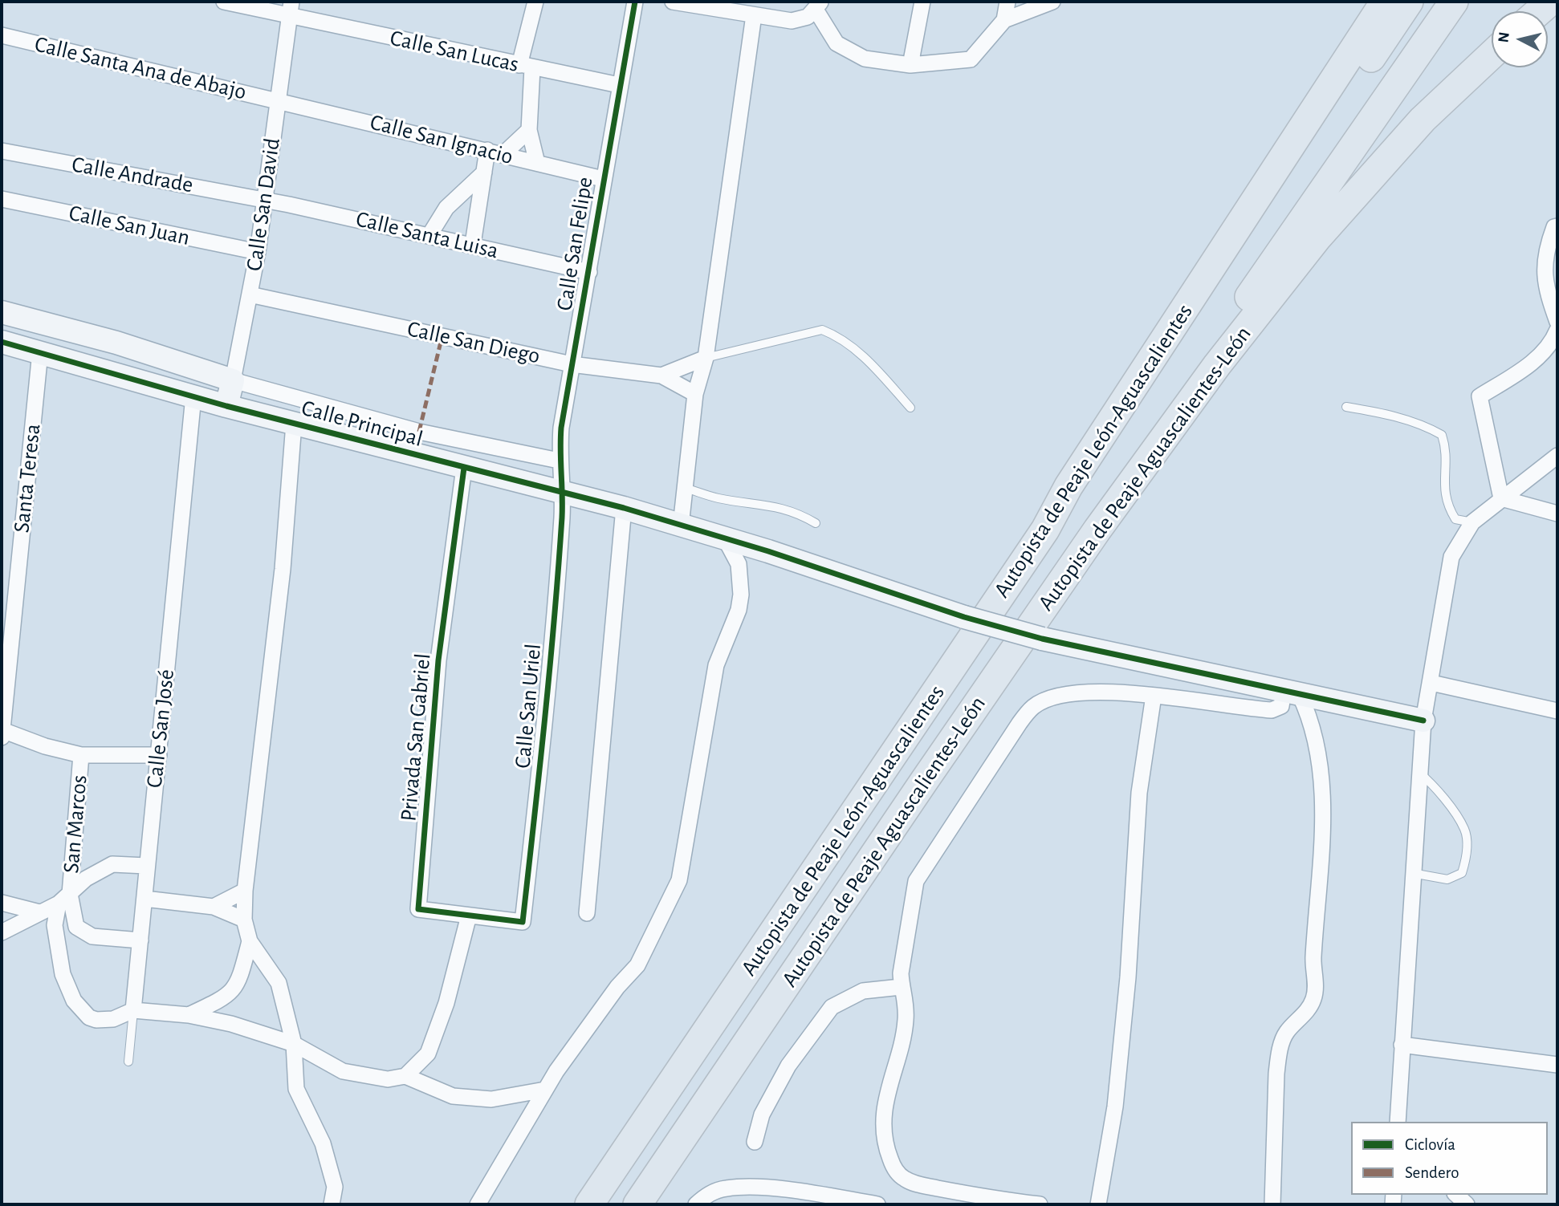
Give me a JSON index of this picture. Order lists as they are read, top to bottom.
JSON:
{
  "streets": {
    "highway": ["Autopista de Peaje León-Aguascalientes", "Autopista de Peaje Aguascalientes-León"],
    "street": [
      "Calle San Lucas",
      "Calle Santa Ana de Abajo",
      "Calle San Ignacio",
      "Calle Andrade",
      "Calle San David",
      "Calle San Juan",
      "Calle Santa Luisa",
      "Calle San Felipe",
      "Calle San Diego",
      "Calle Principal",
      "Santa Teresa",
      "Calle San Uriel",
      "Calle San José",
      "Privada San Gabriel",
      "San Marcos"
    ]
  },
  "crossings": [
    ["Calle San Lucas", "Calle San David"],
    ["Calle San Lucas", "Calle San Felipe"],
    ["Calle Santa Ana de Abajo", "Calle San Ignacio"],
    ["Calle Santa Ana de Abajo", "Calle San David"],
    ["Calle San Ignacio", "Calle San David"],
    ["Calle San Ignacio", "Calle San Felipe"],
    ["Calle Andrade", "Calle San David"],
    ["Calle Andrade", "Calle Santa Luisa"],
    ["Calle San David", "Calle San Juan"],
    ["Calle San David", "Calle Santa Luisa"],
    ["Calle San David", "Calle San Diego"],
    ["Calle San David", "Calle Principal"],
    ["Calle Santa Luisa", "Calle San Felipe"],
    ["Calle San Felipe", "Calle San Diego"],
    ["Calle San Felipe", "Calle Principal"],
    ["Calle San Felipe", "Calle San Uriel"],
    ["Calle Principal", "Santa Teresa"],
    ["Calle Principal", "Calle San Uriel"],
    ["Calle Principal", "Calle San José"],
    ["Calle Principal", "Privada San Gabriel"],
    ["Calle San Uriel", "Privada San Gabriel"]
  ],
  "legend": ["Ciclovía", "Sendero"],
  "north": "left"
}
